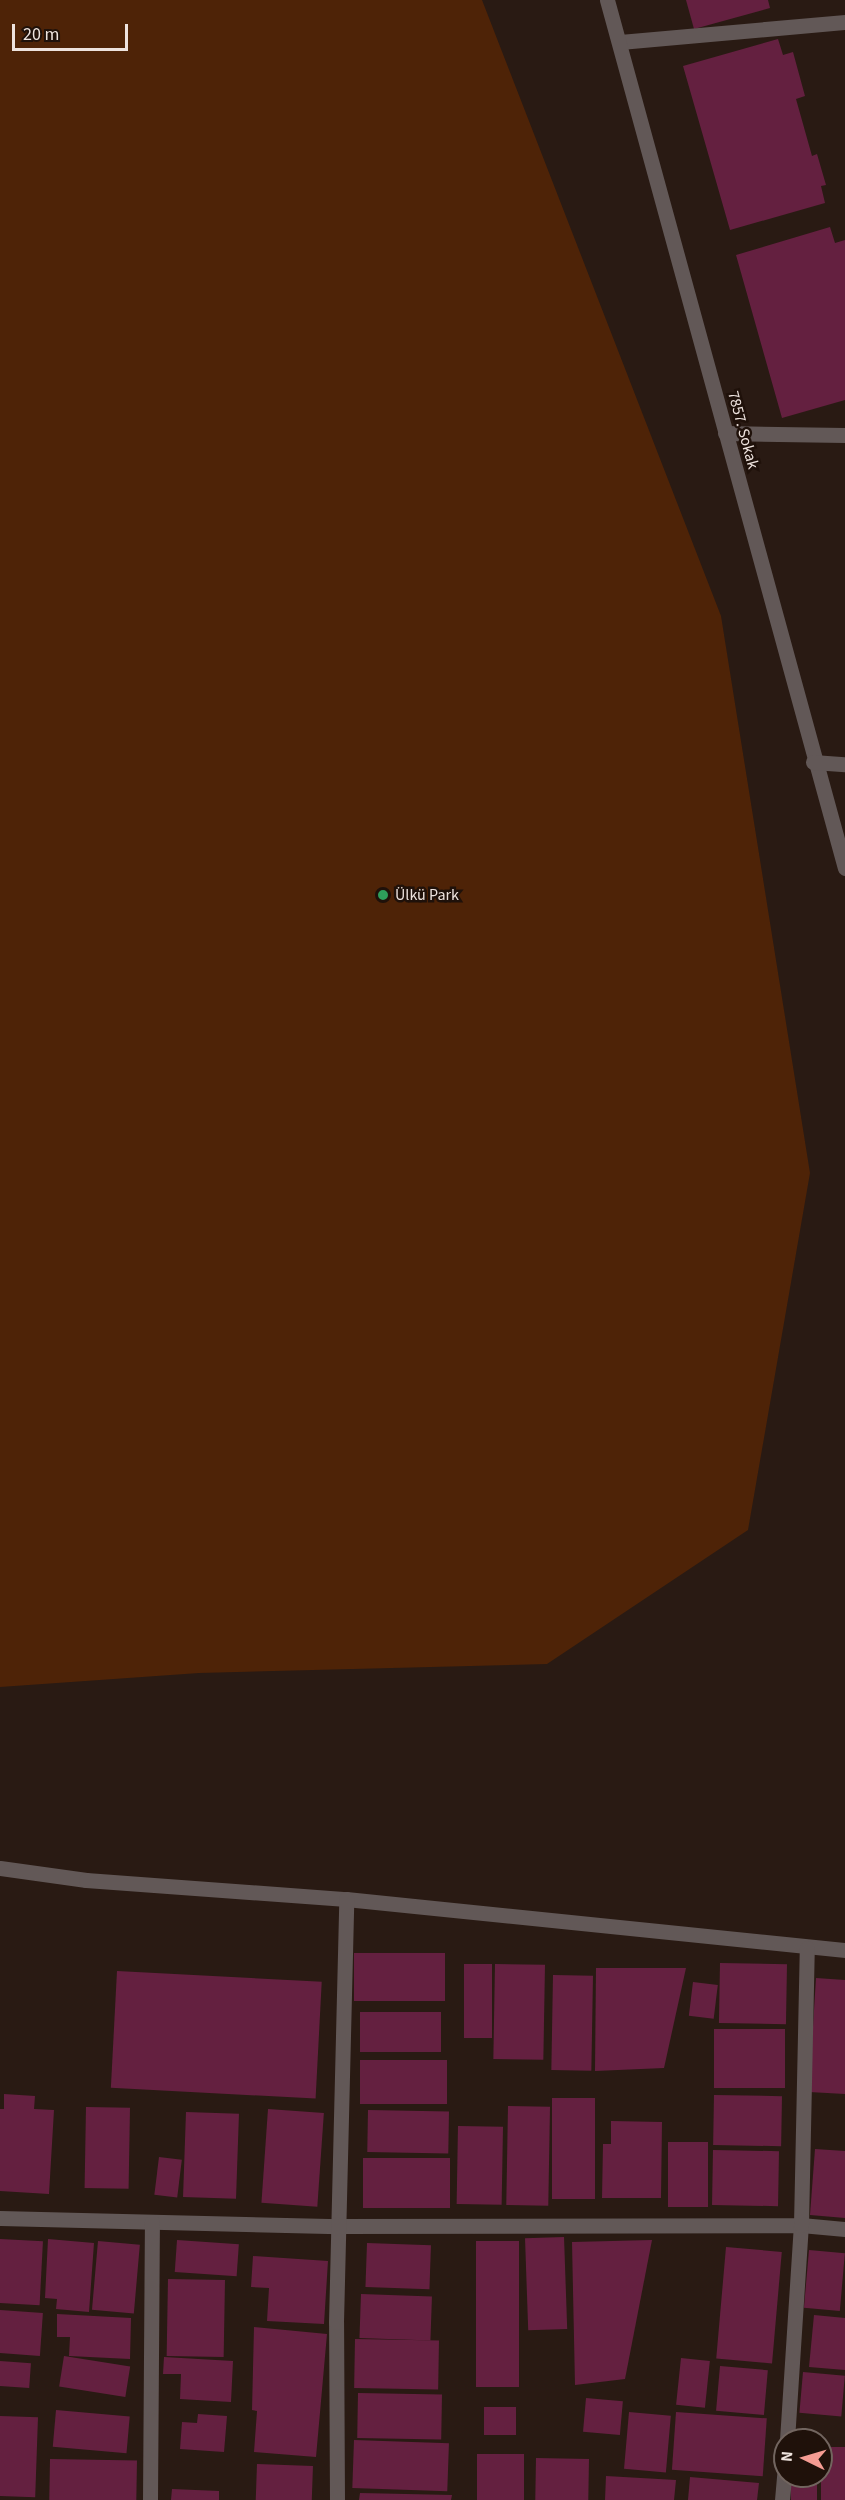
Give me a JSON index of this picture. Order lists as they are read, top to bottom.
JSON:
{
  "streets": {
    "street": ["7857. Sokak"]
  },
  "places": ["Ülkü Park"],
  "scale_bar": "20 m",
  "north": "left"
}
